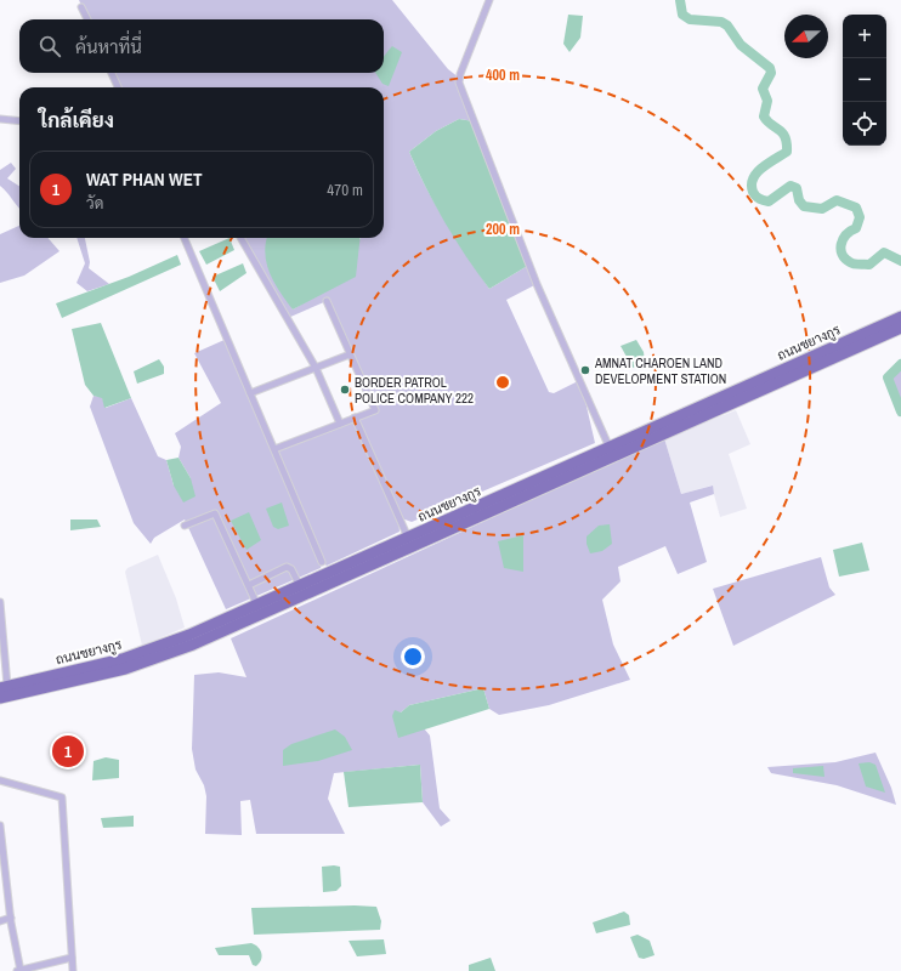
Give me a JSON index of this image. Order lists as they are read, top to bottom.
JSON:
{
  "streets": {
    "highway": ["ถนนชยางกูร"]
  },
  "places": ["AMNAT CHAROEN LAND DEVELOPMENT STATION", "BORDER PATROL POLICE COMPANY 222"],
  "north": "left",
  "page": {
    "map_buttons": ["+", "−"],
    "search": "ค้นหาที่นี่",
    "heading": "ใกล้เคียง",
    "list": [
      {
        "mark": "1",
        "name": "WAT PHAN WET",
        "note": "วัด",
        "value": "470 m"
      }
    ],
    "pins": "1"
  },
  "rings": ["400 m", "200 m"]
}
